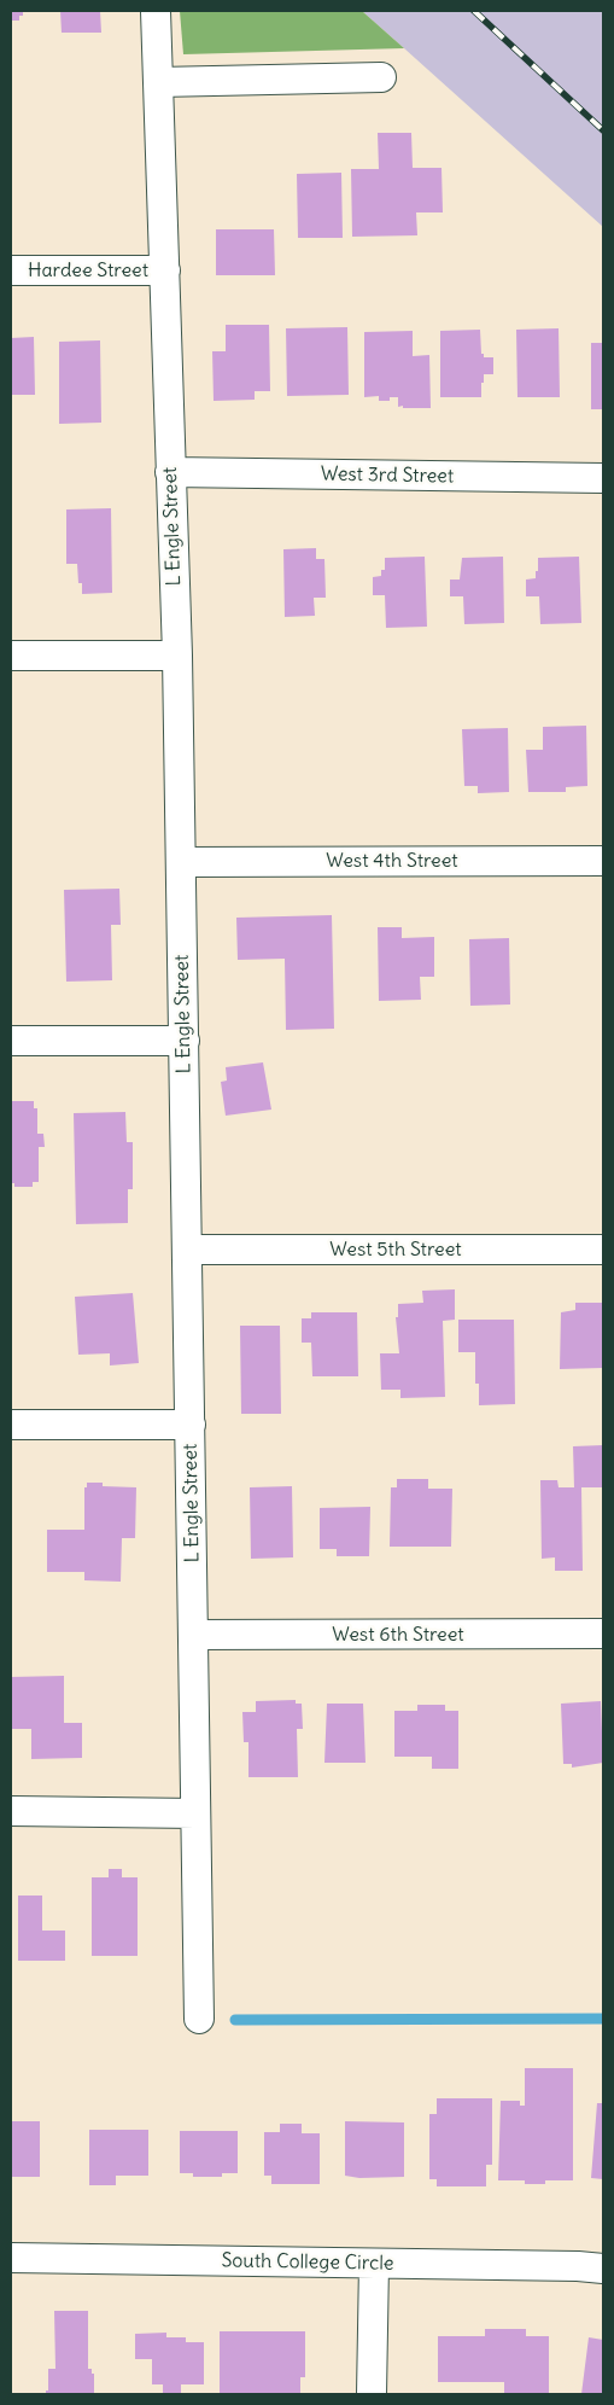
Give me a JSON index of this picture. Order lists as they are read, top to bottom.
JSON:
{
  "streets": {
    "street": [
      "Hardee Street",
      "West 3rd Street",
      "L Engle Street",
      "West 4th Street",
      "West 5th Street",
      "West 6th Street",
      "South College Circle"
    ]
  },
  "crossings": [
    ["Hardee Street", "L Engle Street"],
    ["West 3rd Street", "L Engle Street"],
    ["L Engle Street", "West 4th Street"],
    ["L Engle Street", "West 5th Street"],
    ["L Engle Street", "West 6th Street"]
  ]
}
